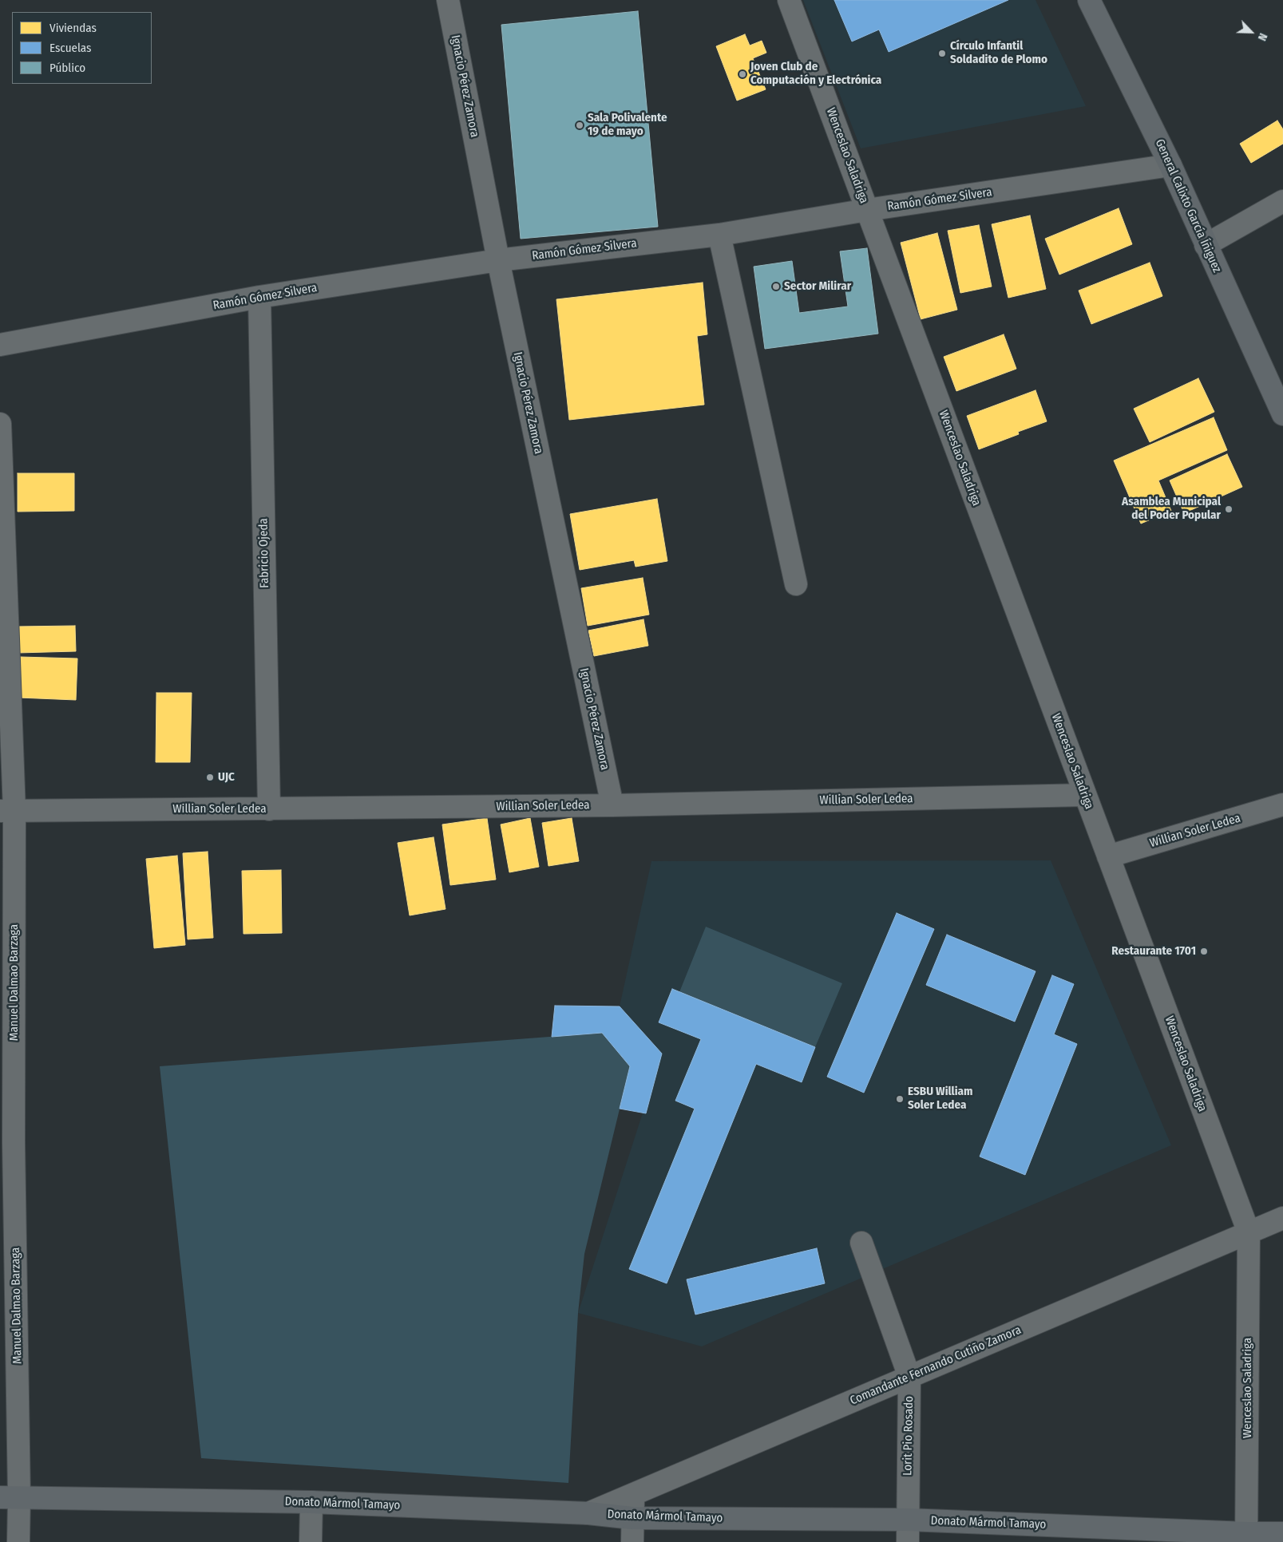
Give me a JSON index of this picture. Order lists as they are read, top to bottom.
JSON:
{
  "streets": {
    "main road": ["General Calixto García Íñiguez", "Donato Mármol Tamayo"],
    "street": [
      "Ignacio Pérez Zamora",
      "Wenceslao Saladriga",
      "Ramón Gómez Silvera",
      "Fabricio Ojeda",
      "Willian Soler Ledea",
      "Manuel Dalmao Barzaga",
      "Comandante Fernando Cutiño Zamora",
      "Lorit Pio Rosado"
    ]
  },
  "crossings": [
    ["Ignacio Pérez Zamora", "Ramón Gómez Silvera"],
    ["Ignacio Pérez Zamora", "Willian Soler Ledea"],
    ["Wenceslao Saladriga", "Ramón Gómez Silvera"],
    ["Wenceslao Saladriga", "Willian Soler Ledea"],
    ["Wenceslao Saladriga", "Comandante Fernando Cutiño Zamora"],
    ["Wenceslao Saladriga", "Donato Mármol Tamayo"],
    ["Ramón Gómez Silvera", "General Calixto García Íñiguez"],
    ["Ramón Gómez Silvera", "Fabricio Ojeda"],
    ["Fabricio Ojeda", "Willian Soler Ledea"],
    ["Willian Soler Ledea", "Manuel Dalmao Barzaga"],
    ["Manuel Dalmao Barzaga", "Donato Mármol Tamayo"],
    ["Comandante Fernando Cutiño Zamora", "Lorit Pio Rosado"],
    ["Comandante Fernando Cutiño Zamora", "Donato Mármol Tamayo"],
    ["Lorit Pio Rosado", "Donato Mármol Tamayo"]
  ],
  "places": [
    "Círculo Infantil Soldadito de Plomo",
    "Joven Club de Computación y Electrónica",
    "Sala Polivalente 19 de mayo",
    "Sector Milirar",
    "Asamblea Municipal del Poder Popular",
    "UJC",
    "Restaurante 1701",
    "ESBU William Soler Ledea"
  ],
  "legend": ["Viviendas", "Escuelas", "Público"],
  "north": "bottom right"
}
